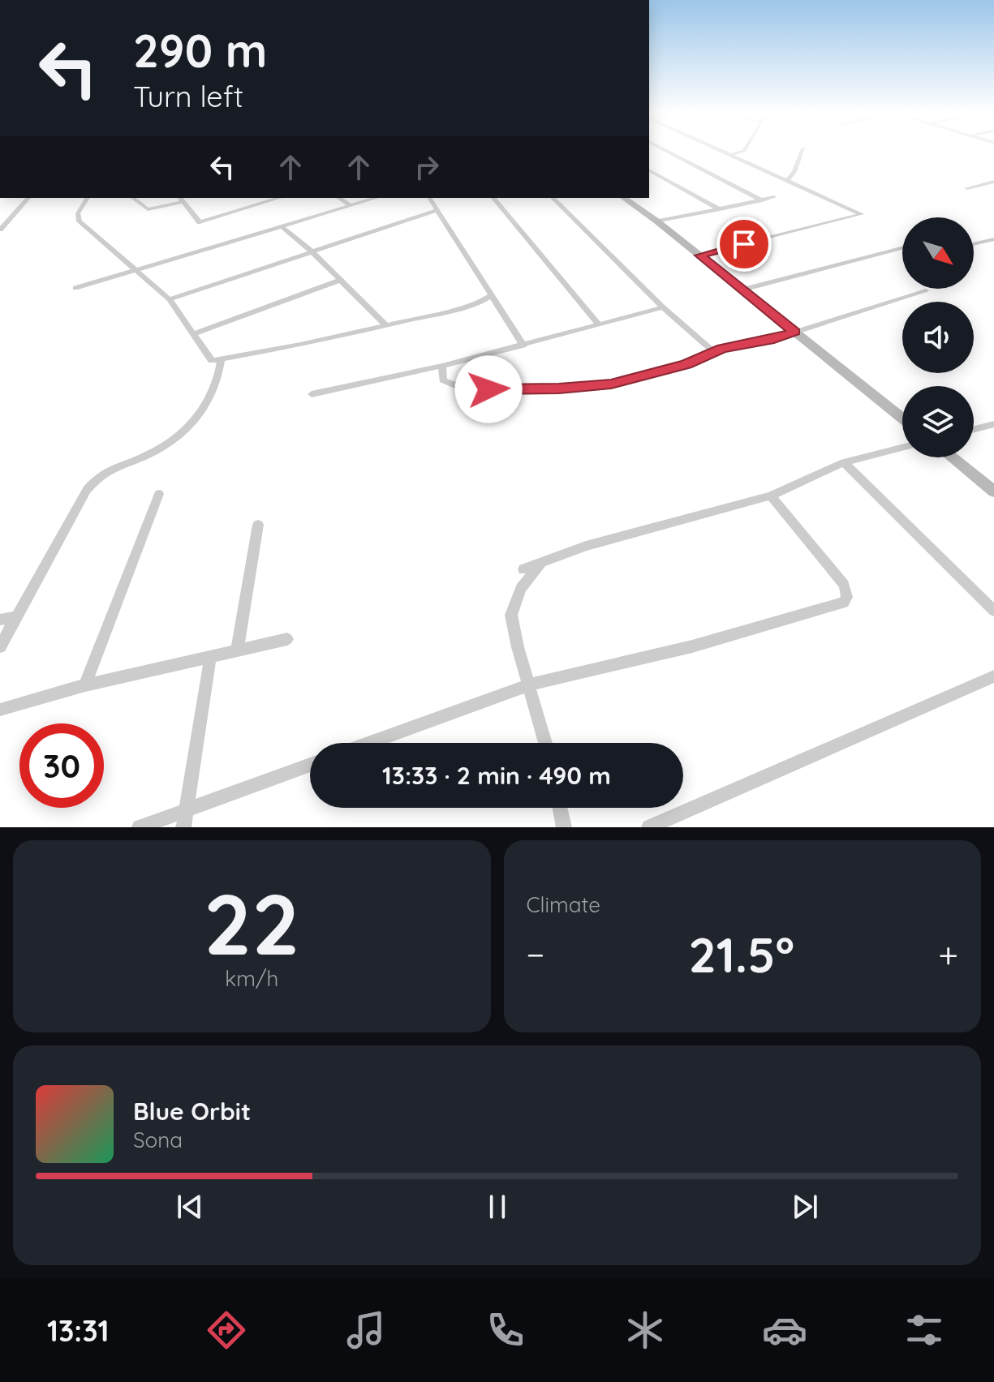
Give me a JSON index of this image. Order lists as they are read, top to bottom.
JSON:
{
  "north": "bottom right",
  "page": {
    "turn": ["290 m", "Turn left"],
    "limit": "30",
    "trip": "13:33 · 2 min · 490 m",
    "tile": [
      ["22", "km/h"],
      "Climate"
    ],
    "heat": ["−", "21.5°", "+"],
    "song": ["Blue Orbit", "Sona"],
    "tabs": "13:31"
  }
}
